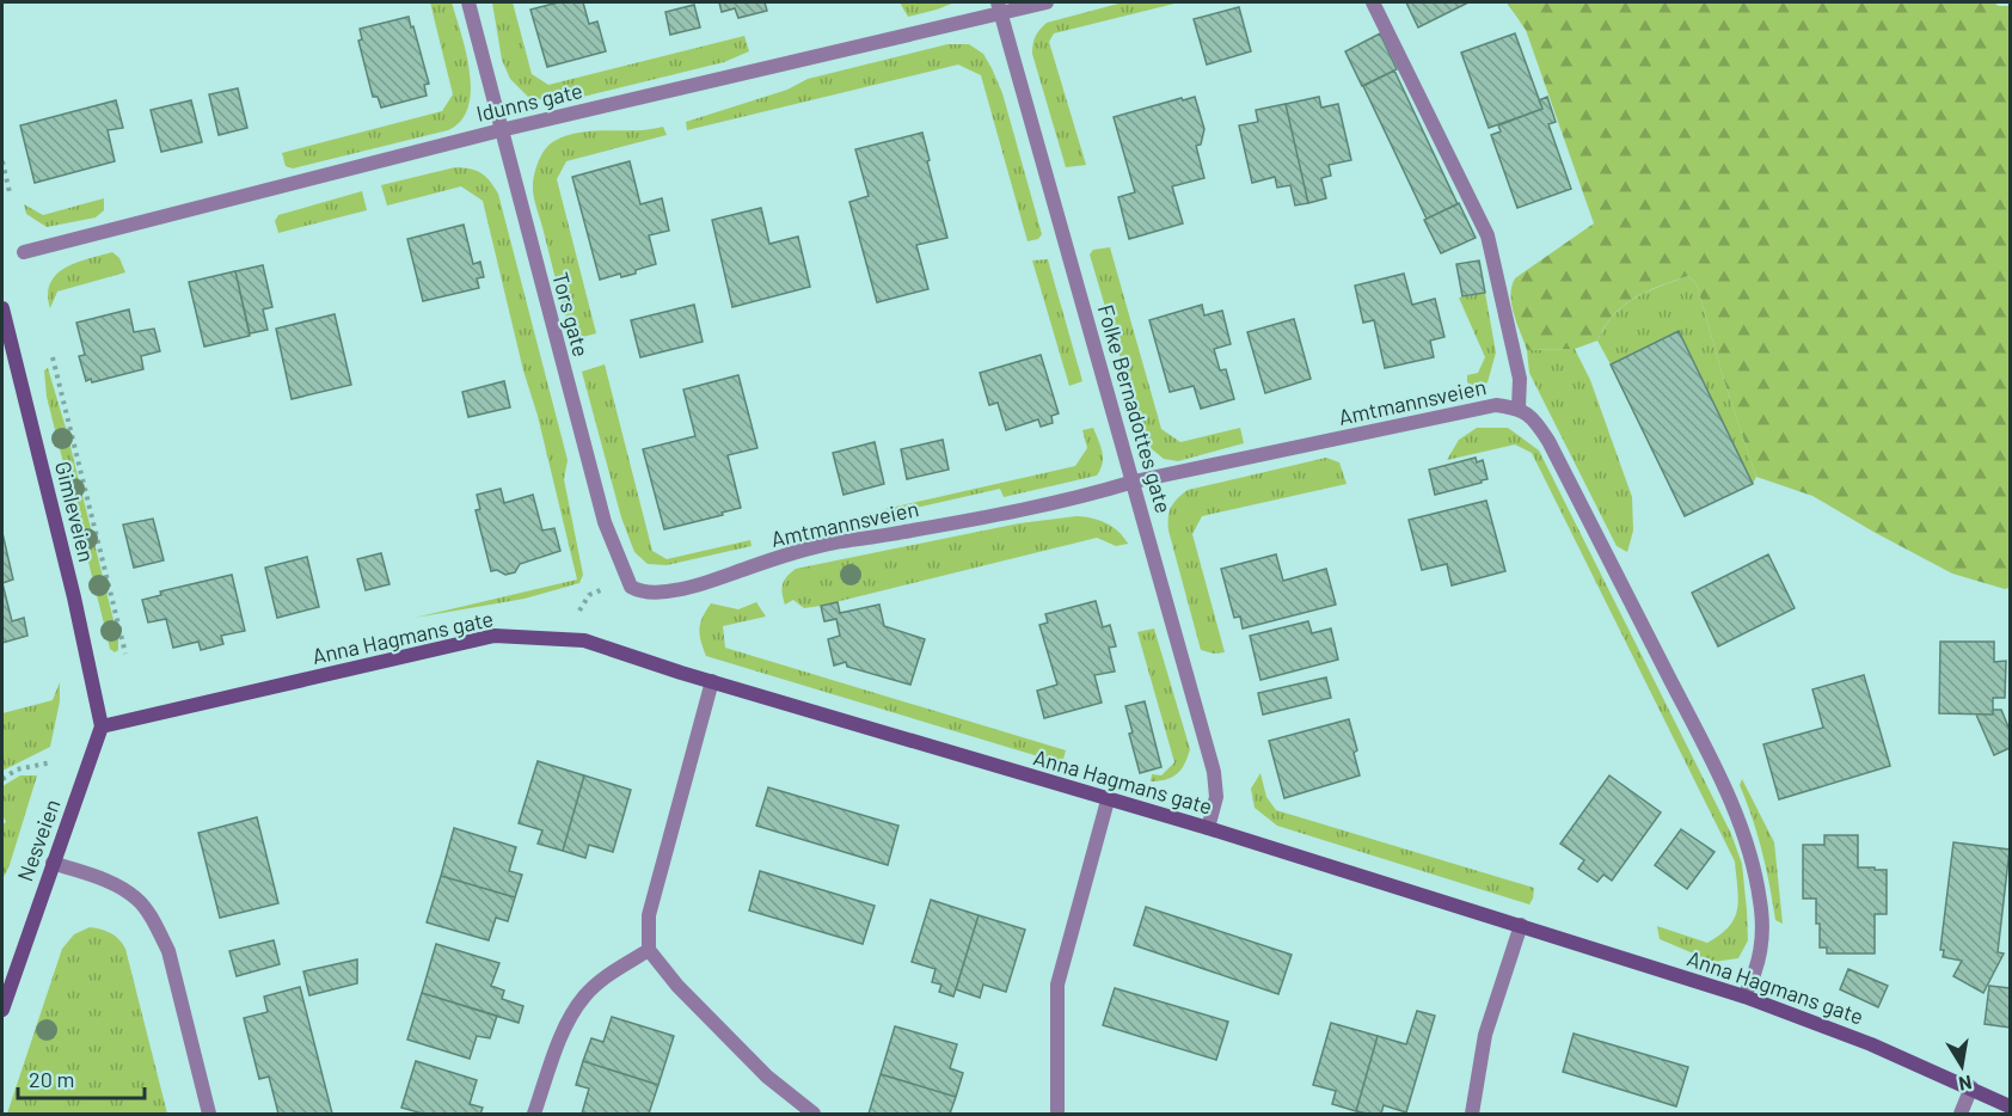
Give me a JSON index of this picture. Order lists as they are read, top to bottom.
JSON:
{
  "streets": {
    "street": [
      "Idunns gate",
      "Tors gate",
      "Amtmannsveien",
      "Folke Bernadottes gate",
      "Gimleveien",
      "Anna Hagmans gate",
      "Nesveien"
    ]
  },
  "crossings": [
    ["Idunns gate", "Tors gate"],
    ["Idunns gate", "Folke Bernadottes gate"],
    ["Tors gate", "Amtmannsveien"],
    ["Amtmannsveien", "Folke Bernadottes gate"],
    ["Amtmannsveien", "Anna Hagmans gate"],
    ["Folke Bernadottes gate", "Anna Hagmans gate"],
    ["Gimleveien", "Anna Hagmans gate"],
    ["Gimleveien", "Nesveien"],
    ["Anna Hagmans gate", "Nesveien"]
  ],
  "scale_bar": "20 m",
  "north": "bottom"
}
